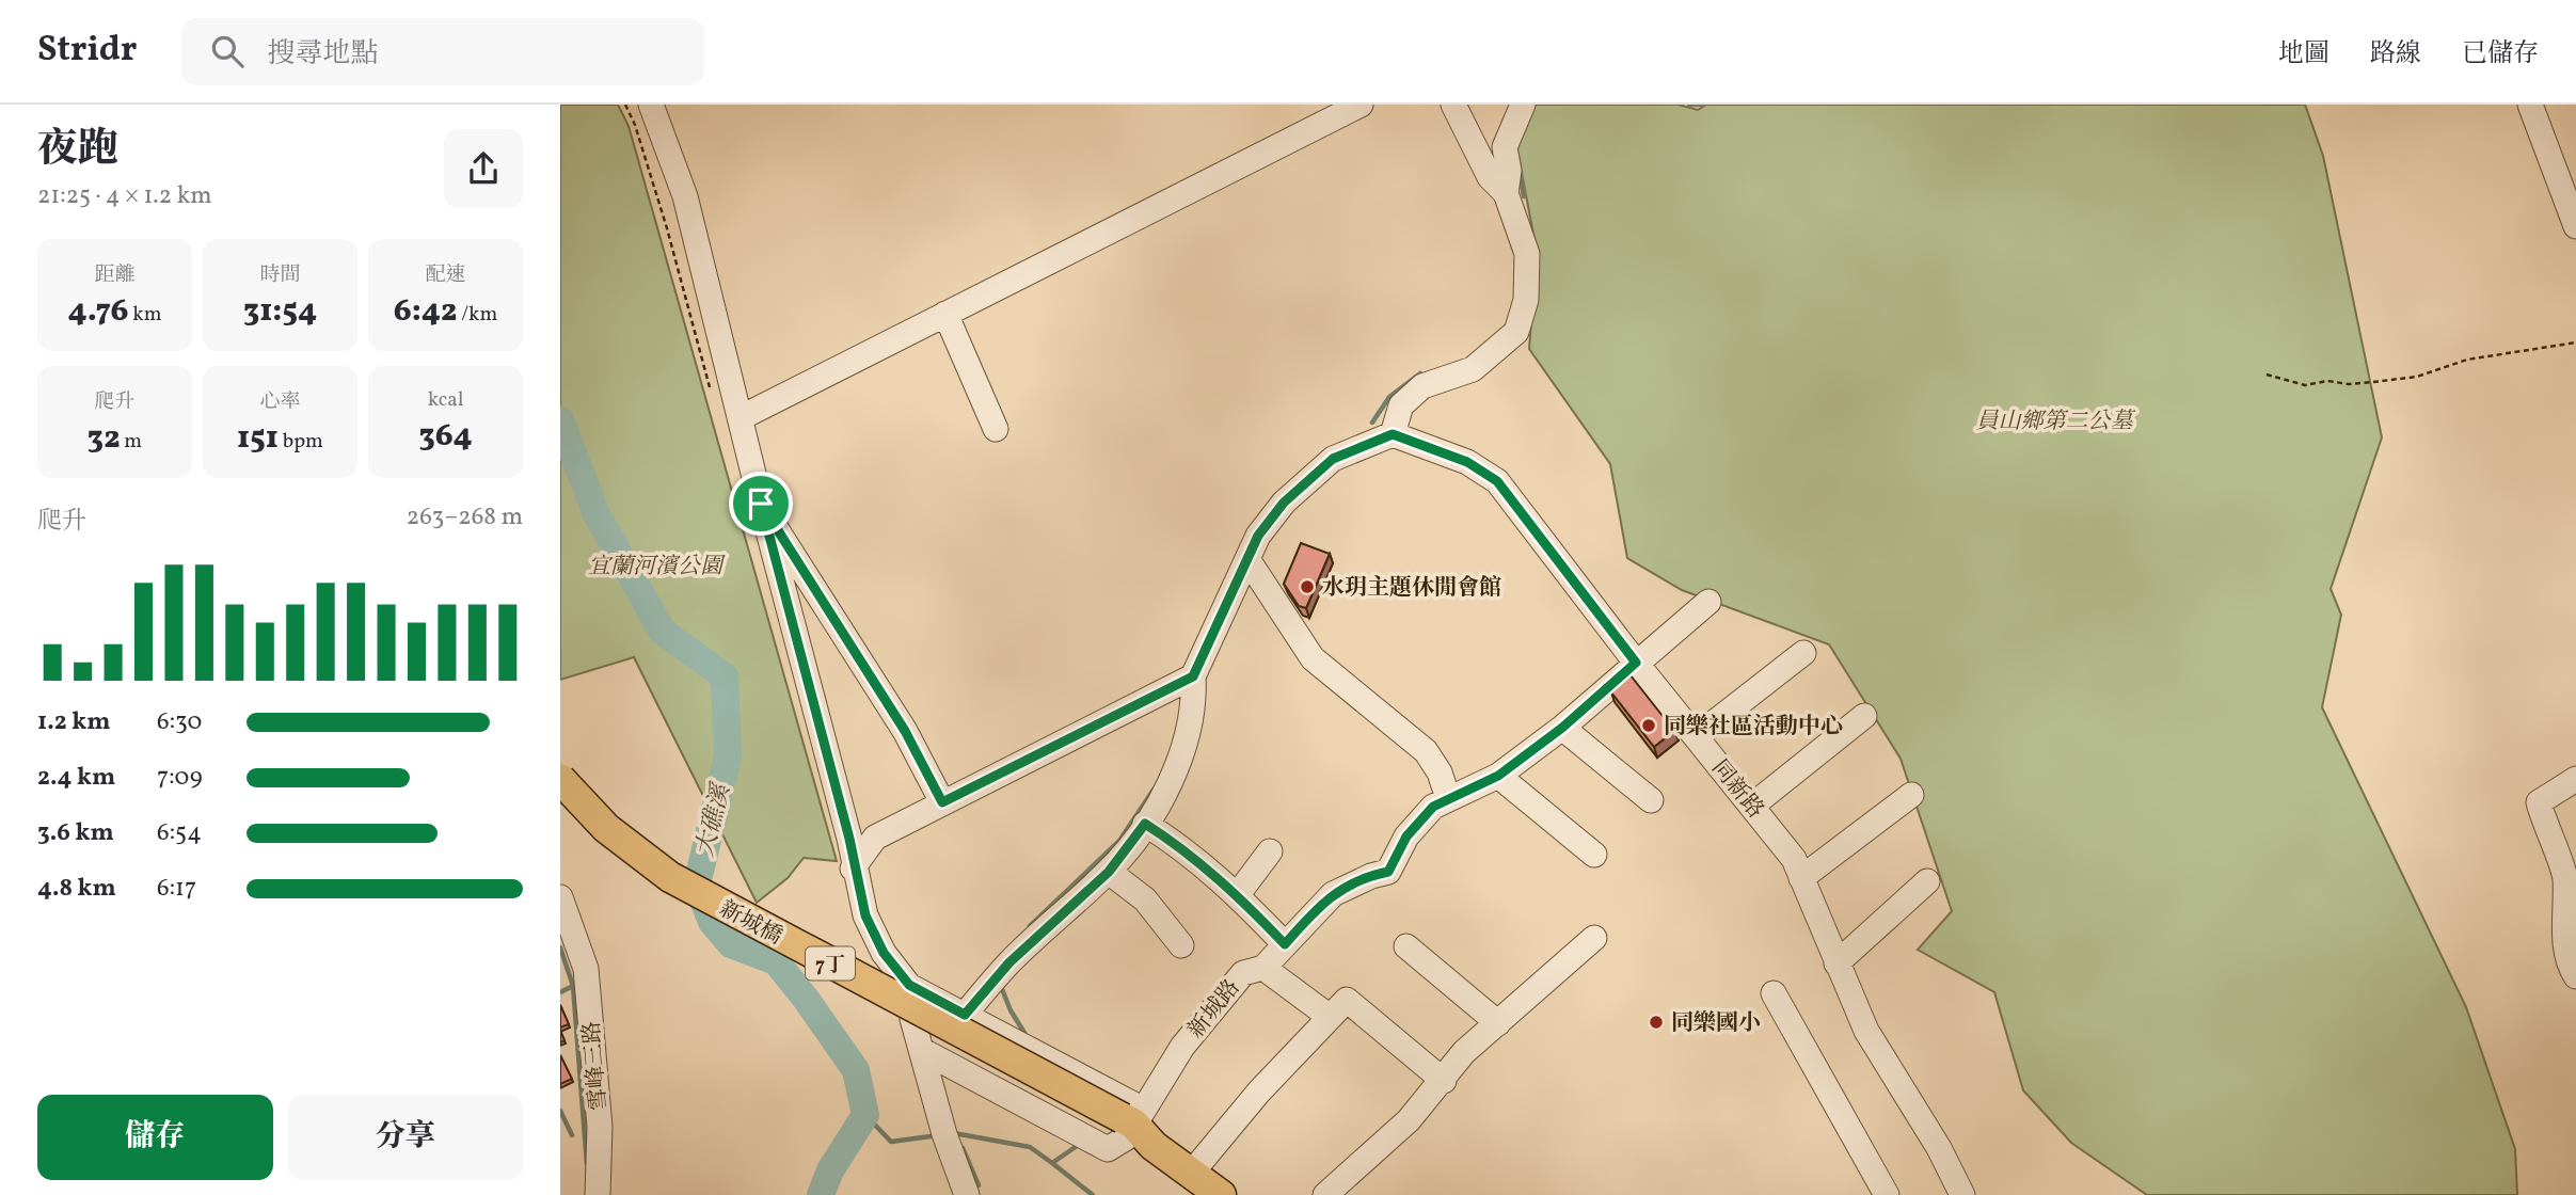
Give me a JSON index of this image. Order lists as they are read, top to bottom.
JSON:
{
  "streets": {
    "main road": ["新城橋", "7丁"],
    "street": ["同新路", "新城路", "雪峰三路"]
  },
  "crossings": [
    ["同新路", "新城路"],
    ["新城橋", "7丁"],
    ["新城橋", "新城路"],
    ["7丁", "新城路"]
  ],
  "water": ["大礁溪"],
  "parks": ["員山鄉第二公墓", "宜蘭河濱公園"],
  "places": ["水玥主題休閒會館", "同樂社區活動中心", "同樂國小"],
  "page": {
    "header": "Stridr",
    "search": "搜尋地點",
    "nav": ["地圖", "路線", "已儲存"],
    "heading": ["夜跑", "21:25 · 4 × 1.2 km"],
    "stats": [
      ["距離", "4.76 km"],
      ["時間", "31:54"],
      ["配速", "6:42 /km"],
      ["爬升", "32 m"],
      ["心率", "151 bpm"],
      ["kcal", "364"]
    ],
    "chart": ["爬升", "263–268 m"],
    "list": [
      {
        "name": "1.2 km",
        "note": "6:30"
      },
      {
        "name": "2.4 km",
        "note": "7:09"
      },
      {
        "name": "3.6 km",
        "note": "6:54"
      },
      {
        "name": "4.8 km",
        "note": "6:17"
      }
    ],
    "buttons": ["儲存", "分享"]
  }
}
